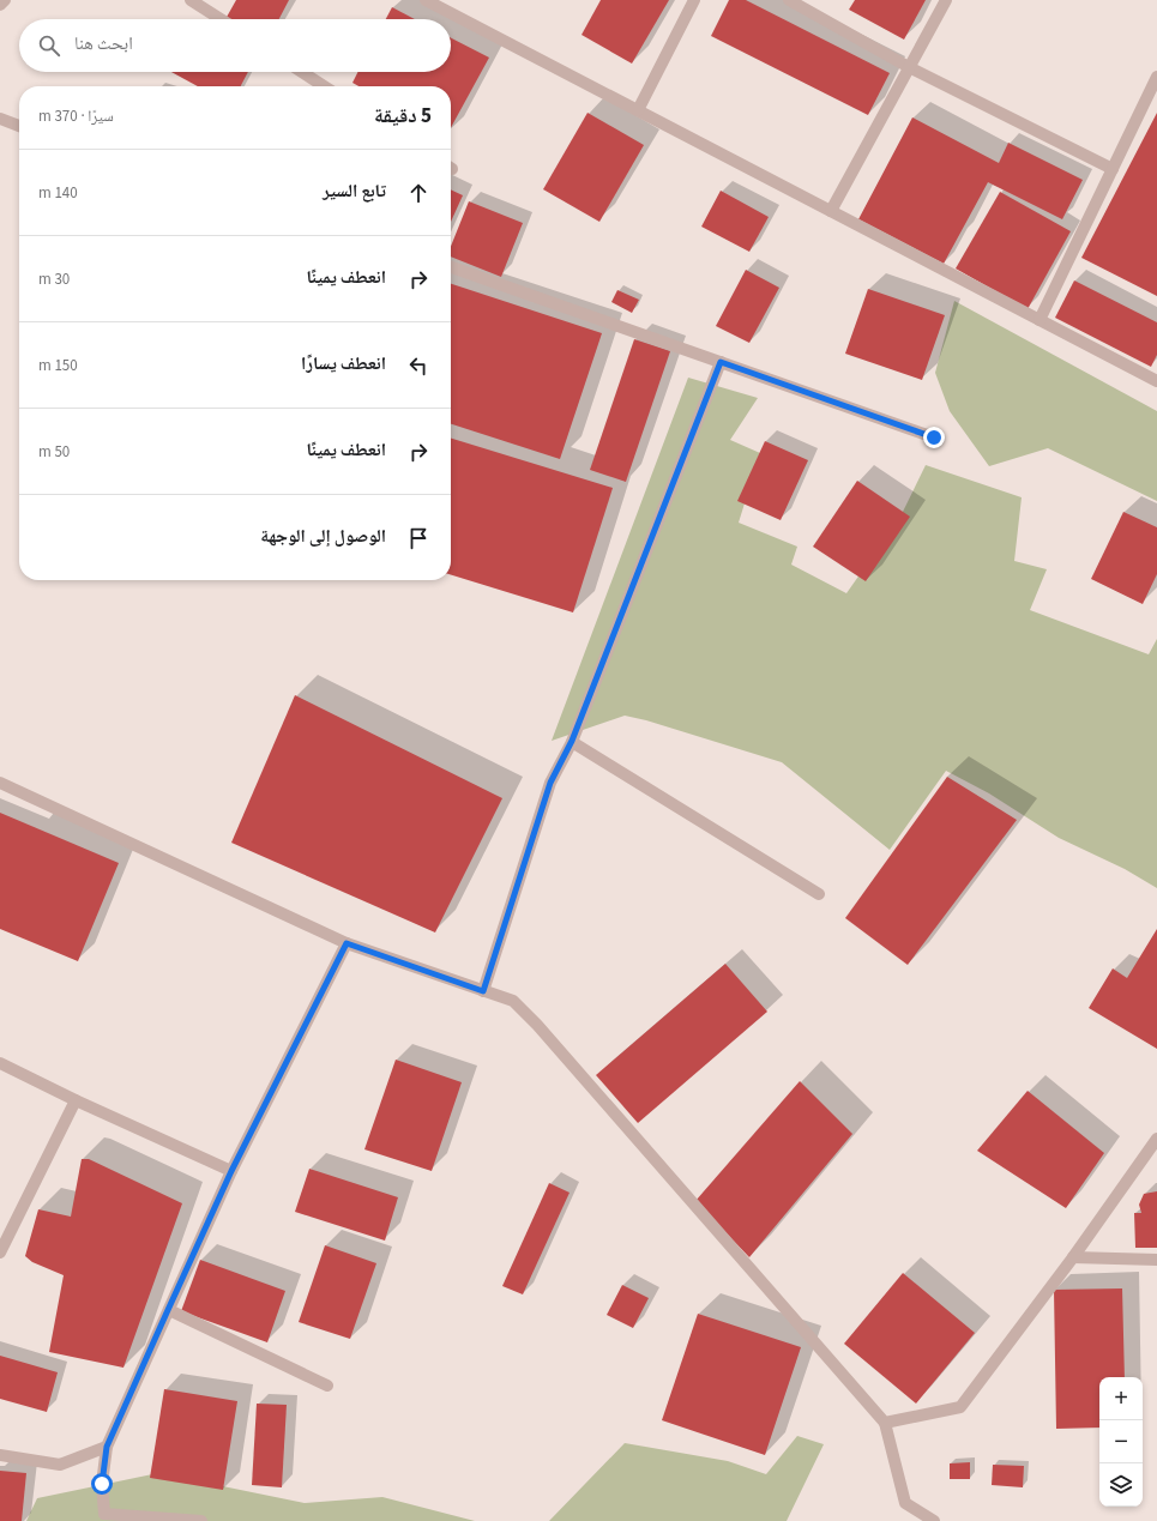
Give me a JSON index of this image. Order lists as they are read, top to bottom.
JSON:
{
  "page": {
    "search": "ابحث هنا",
    "heading": ["5 دقيقة", "سيرًا · 370 m"],
    "list": [
      ["تابع السير", "140 m"],
      ["انعطف يمينًا", "30 m"],
      ["انعطف يسارًا", "150 m"],
      ["انعطف يمينًا", "50 m"],
      "الوصول إلى الوجهة"
    ],
    "map_buttons": ["+", "−"]
  }
}
